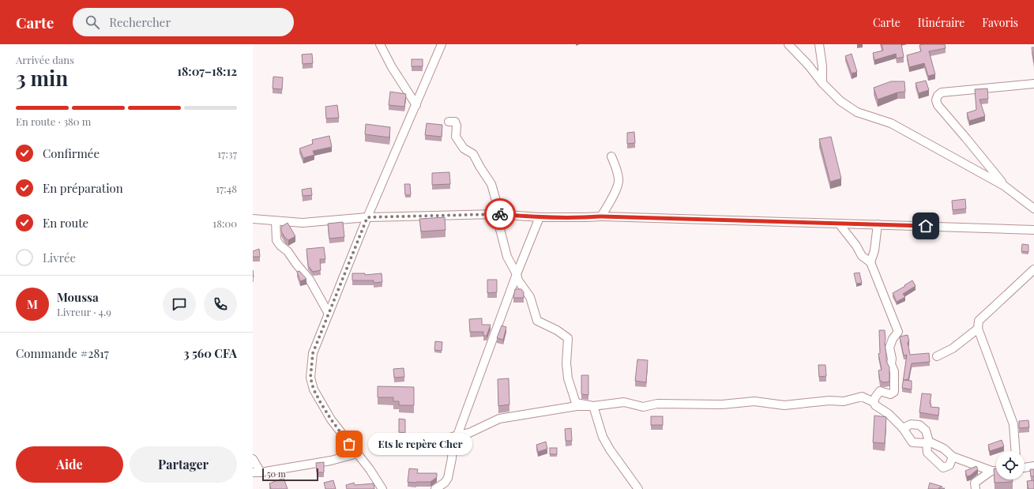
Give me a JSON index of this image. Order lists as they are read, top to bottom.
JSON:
{
  "places": ["Ets le repère Cher"],
  "scale_bar": "50 m",
  "page": {
    "header": "Carte",
    "search": "Rechercher",
    "nav": ["Carte", "Itinéraire", "Favoris"],
    "heading": ["3 min", "Arrivée dans", "18:07–18:12"],
    "panel": [
      "Moussa",
      "Livreur · 4.9",
      "Commande #2817",
      "3 560 CFA"
    ],
    "bar": "En route · 380 m",
    "list": [
      ["Confirmée", "17:37"],
      ["En préparation", "17:48"],
      ["En route", "18:00"],
      "Livrée"
    ],
    "round": "M",
    "bubble": "Ets le repère Cher",
    "buttons": ["Aide", "Partager"],
    "scale": "50 m"
  }
}
